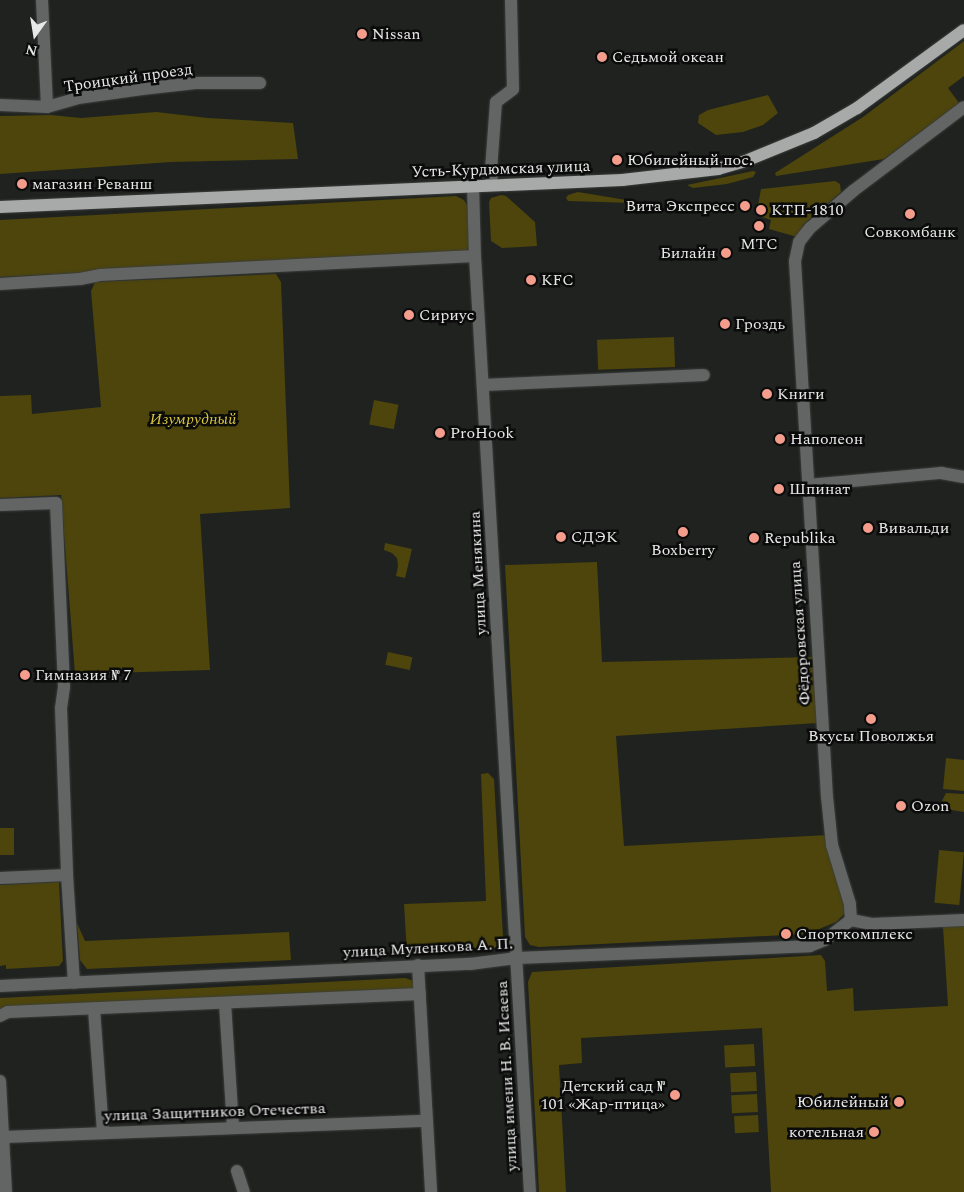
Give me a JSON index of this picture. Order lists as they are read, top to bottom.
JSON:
{
  "streets": {
    "main road": ["Усть-Курдюмская улица"],
    "street": [
      "Троицкий проезд",
      "улица Менякина",
      "Фёдоровская улица",
      "улица Муленкова А. П.",
      "улица имени Н. В. Исаева",
      "улица Защитников Отечества"
    ]
  },
  "crossings": [
    ["Усть-Курдюмская улица", "улица Менякина"],
    ["улица Менякина", "улица Муленкова А. П."],
    ["улица Менякина", "улица имени Н. В. Исаева"],
    ["Фёдоровская улица", "улица Муленкова А. П."],
    ["улица Муленкова А. П.", "улица имени Н. В. Исаева"]
  ],
  "parks": ["Изумрудный"],
  "places": [
    "Nissan",
    "Седьмой океан",
    "Юбилейный пос.",
    "магазин Реванш",
    "Вита Экспресс",
    "КТП-1810",
    "Совкомбанк",
    "МТС",
    "Билайн",
    "KFC",
    "Сириус",
    "Гроздь",
    "Книги",
    "ProHook",
    "Наполеон",
    "Шпинат",
    "Вивальди",
    "Boxberry",
    "СДЭК",
    "Republika",
    "Гимназия № 7",
    "Вкусы Поволжья",
    "Ozon",
    "Спорткомплекс",
    "Детский сад № 101 «Жар-птица»",
    "Юбилейный",
    "котельная"
  ],
  "north": "bottom"
}
